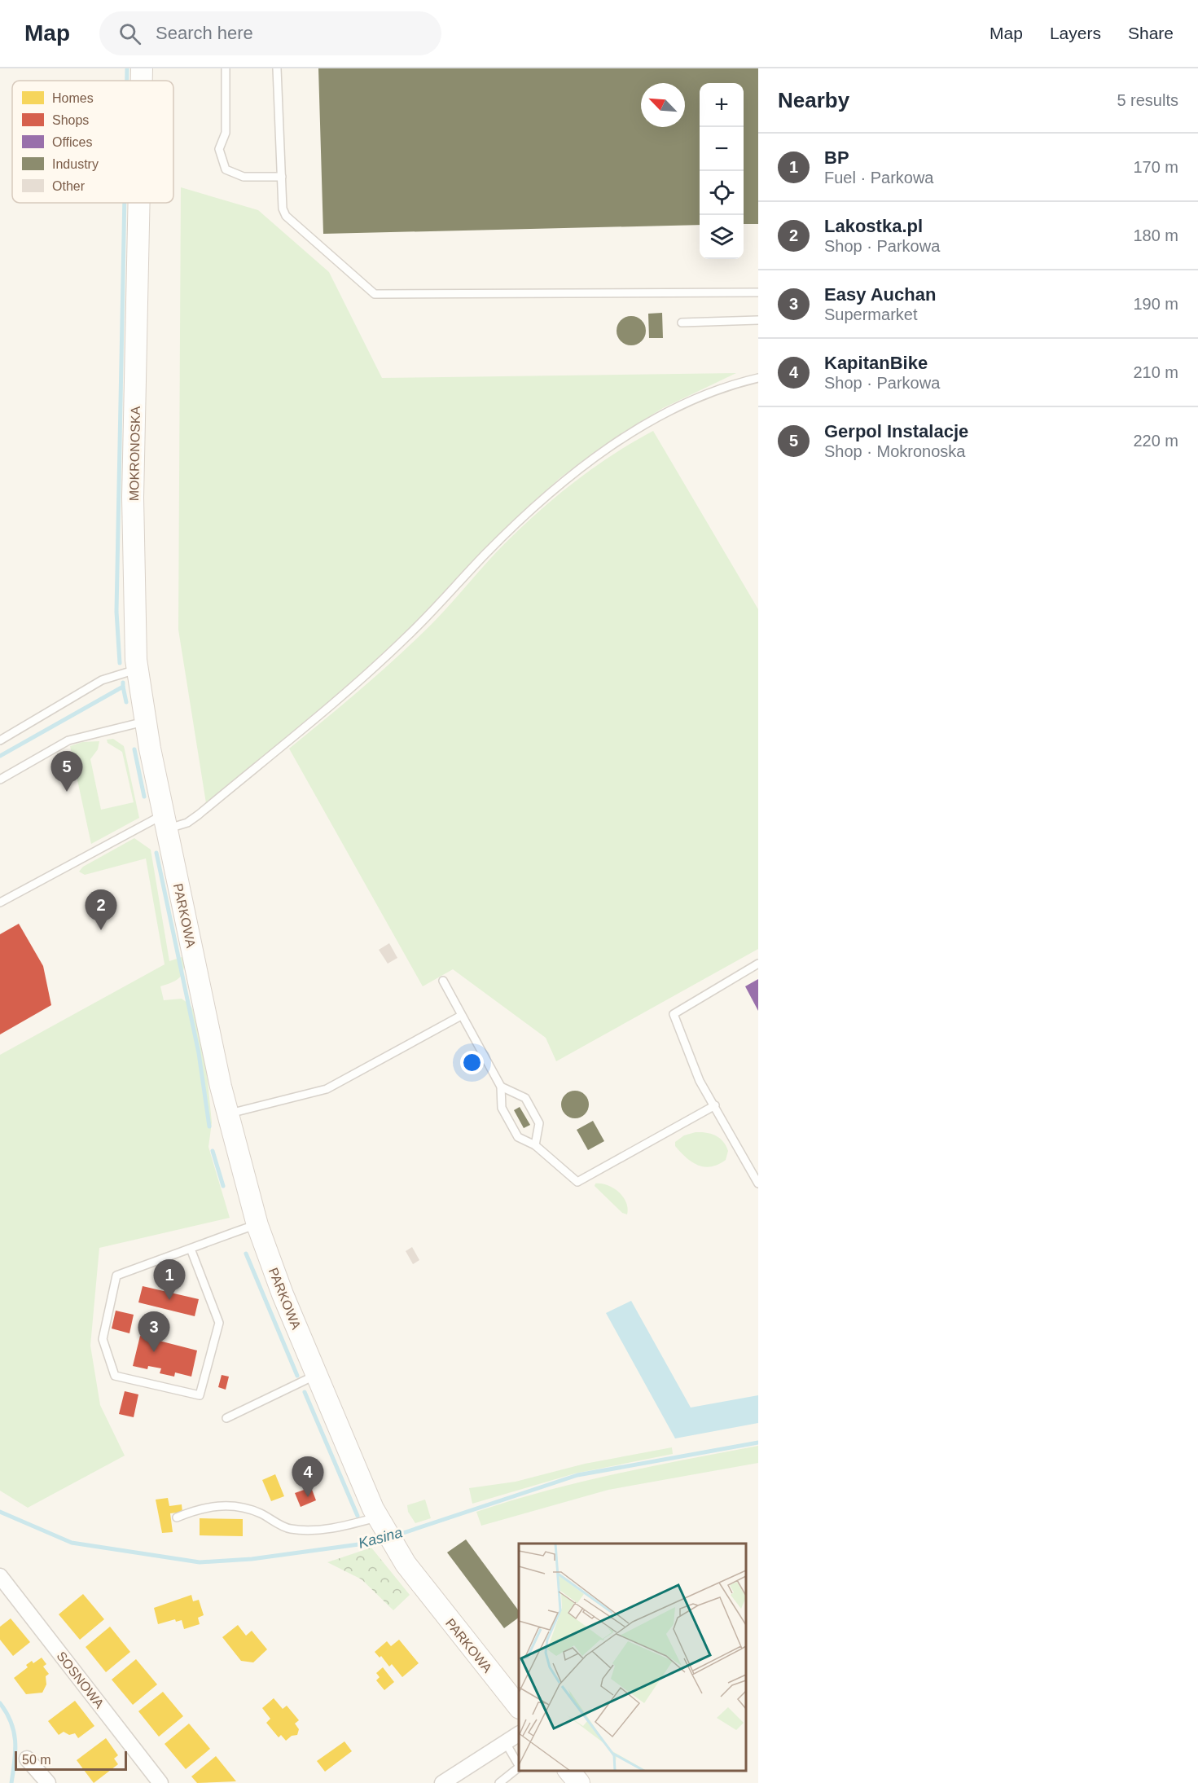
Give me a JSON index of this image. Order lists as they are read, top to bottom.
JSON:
{
  "streets": {
    "main road": ["MOKRONOSKA", "PARKOWA"],
    "street": ["SOSNOWA"]
  },
  "crossings": [
    ["MOKRONOSKA", "PARKOWA"]
  ],
  "water": ["Kasina"],
  "legend": [
    "Homes",
    "Shops",
    "Offices",
    "Industry",
    "Other"
  ],
  "scale_bar": "50 m",
  "north": "top left",
  "page": {
    "header": "Map",
    "search": "Search here",
    "nav": ["Map", "Layers", "Share"],
    "heading": ["Nearby", "5 results"],
    "map_buttons": ["+", "−"],
    "list": [
      {
        "mark": "1",
        "name": "BP",
        "note": "Fuel · Parkowa",
        "value": "170 m"
      },
      {
        "mark": "2",
        "name": "Lakostka.pl",
        "note": "Shop · Parkowa",
        "value": "180 m"
      },
      {
        "mark": "3",
        "name": "Easy Auchan",
        "note": "Supermarket",
        "value": "190 m"
      },
      {
        "mark": "4",
        "name": "KapitanBike",
        "note": "Shop · Parkowa",
        "value": "210 m"
      },
      {
        "mark": "5",
        "name": "Gerpol Instalacje",
        "note": "Shop · Mokronoska",
        "value": "220 m"
      }
    ],
    "pins": [
      "5",
      "2",
      "1",
      "3",
      "4"
    ],
    "scale": "50 m"
  }
}
